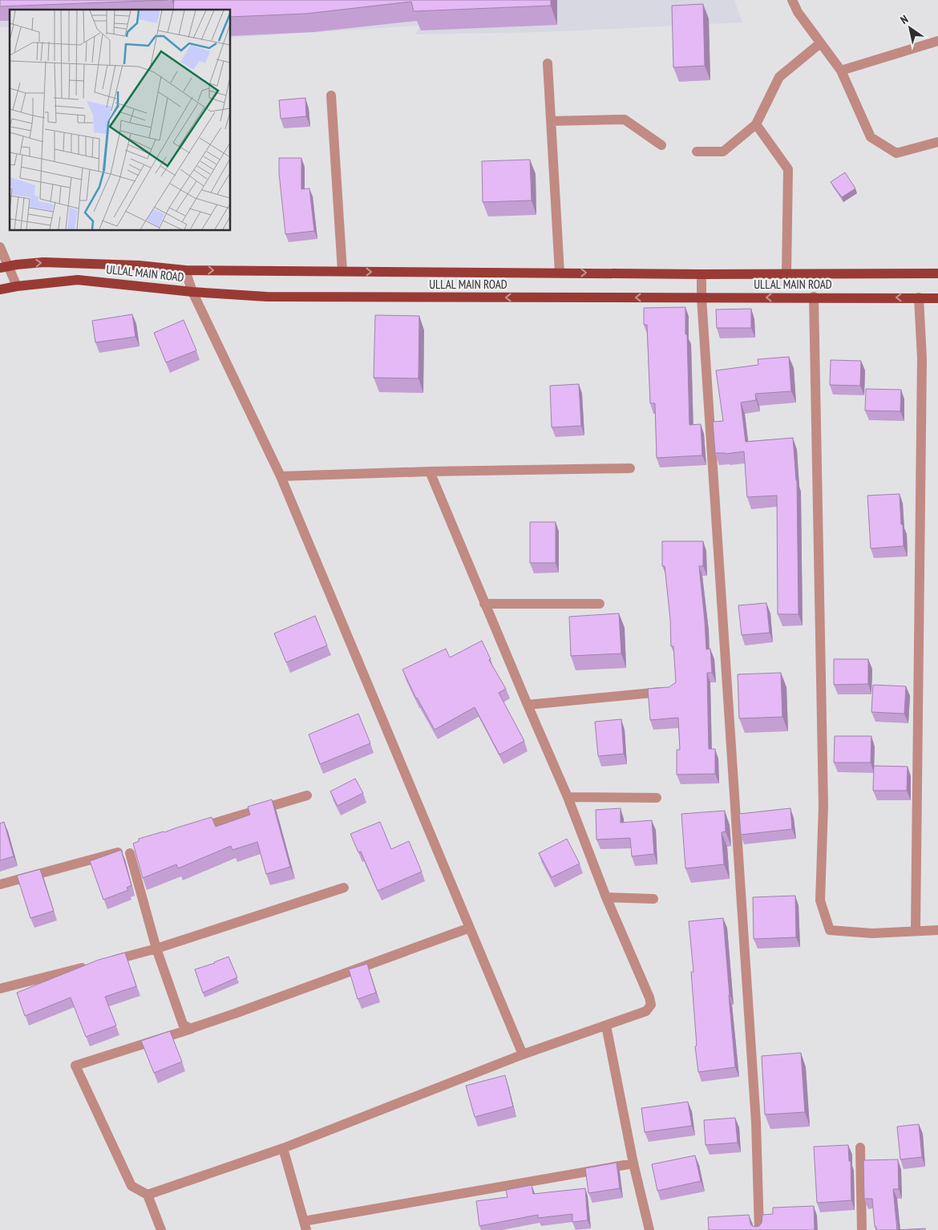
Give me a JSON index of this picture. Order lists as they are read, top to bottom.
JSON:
{
  "streets": {
    "main road": ["ULLAL MAIN ROAD"]
  },
  "north": "top left"
}
